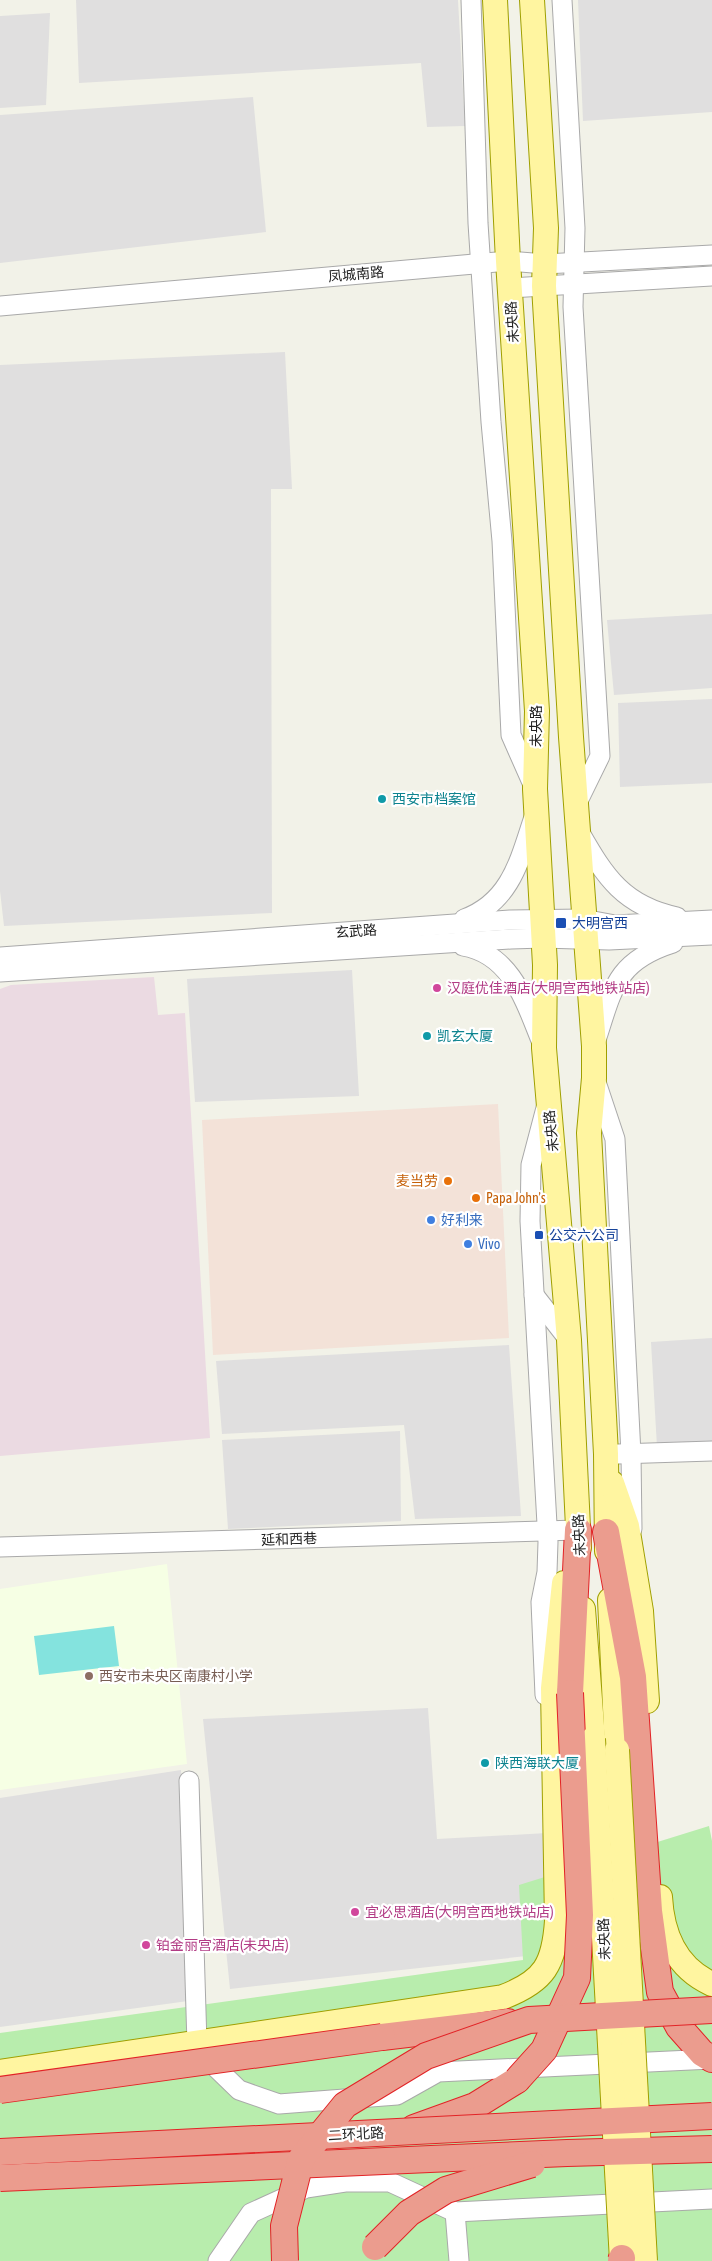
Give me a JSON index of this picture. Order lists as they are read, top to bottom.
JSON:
{
  "streets": {
    "highway": ["二环北路"],
    "main road": ["未央路"],
    "street": ["凤城南路", "玄武路", "延和西巷"]
  },
  "crossings": [
    ["凤城南路", "未央路"],
    ["未央路", "玄武路"],
    ["未央路", "延和西巷"]
  ],
  "places": {
    "other": [
      "西安市档案馆",
      "汉庭优佳酒店(大明宫西地铁站店)",
      "凯玄大厦",
      "麦当劳",
      "Papa John's",
      "好利来",
      "Vivo",
      "西安市未央区南康村小学",
      "陕西海联大厦",
      "宜必思酒店(大明宫西地铁站店)",
      "铂金丽宫酒店(未央店)"
    ],
    "transit": ["大明宫西", "公交六公司"]
  }
}
